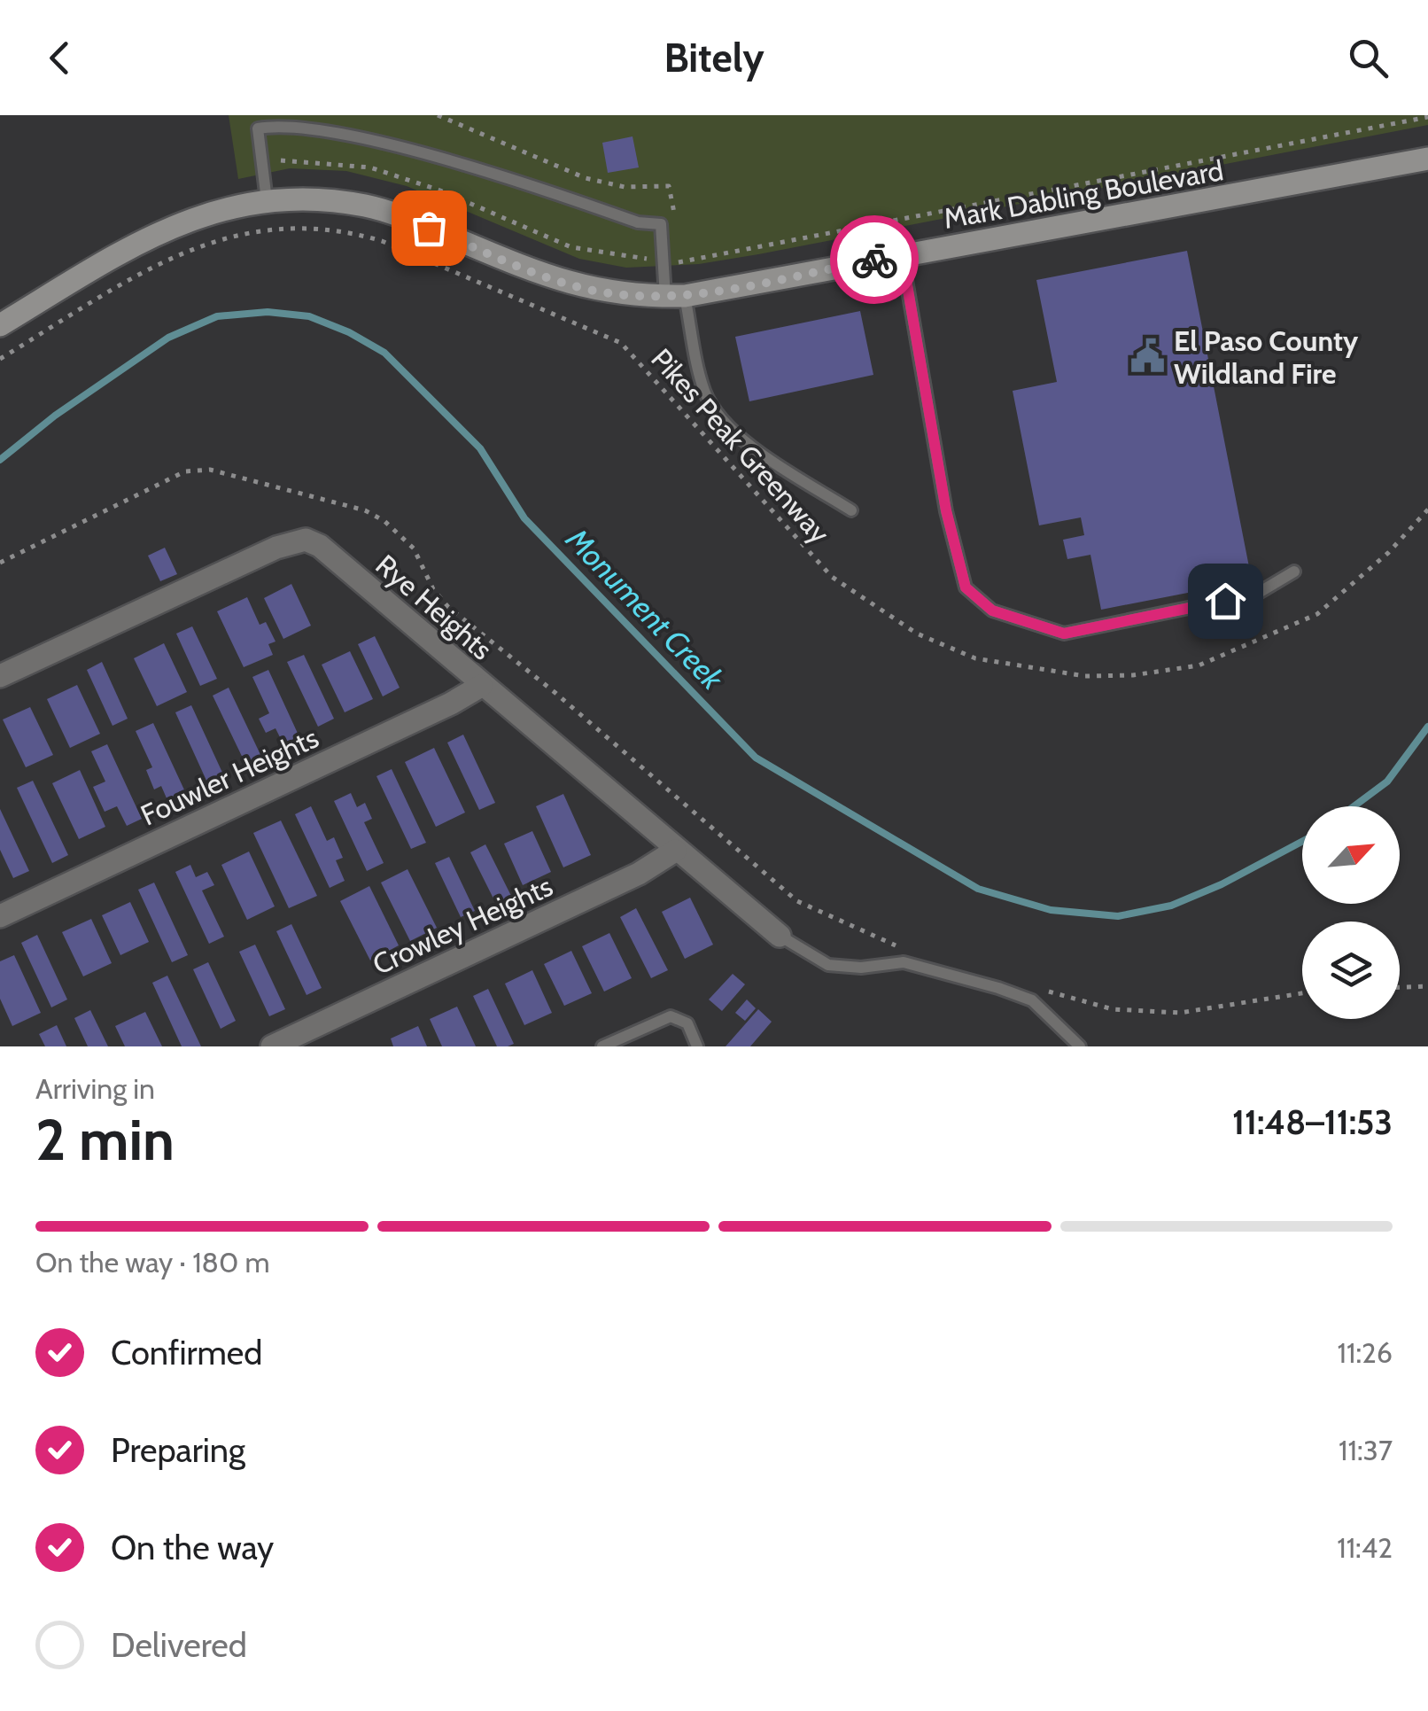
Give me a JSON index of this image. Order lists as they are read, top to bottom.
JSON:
{
  "streets": {
    "street": [
      "Mark Dabling Boulevard",
      "Rye Heights",
      "Fouwler Heights",
      "Crowley Heights"
    ],
    "path": ["Pikes Peak Greenway"]
  },
  "crossings": [
    ["Rye Heights", "Fouwler Heights"],
    ["Rye Heights", "Crowley Heights"]
  ],
  "water": ["Monument Creek"],
  "places": {
    "public building": ["El Paso County Wildland Fire"]
  },
  "north": "top right",
  "page": {
    "header": "Bitely",
    "heading": ["2 min", "Arriving in", "11:48–11:53"],
    "bar": "On the way · 180 m",
    "list": [
      ["Confirmed", "11:26"],
      ["Preparing", "11:37"],
      ["On the way", "11:42"],
      "Delivered"
    ]
  }
}
